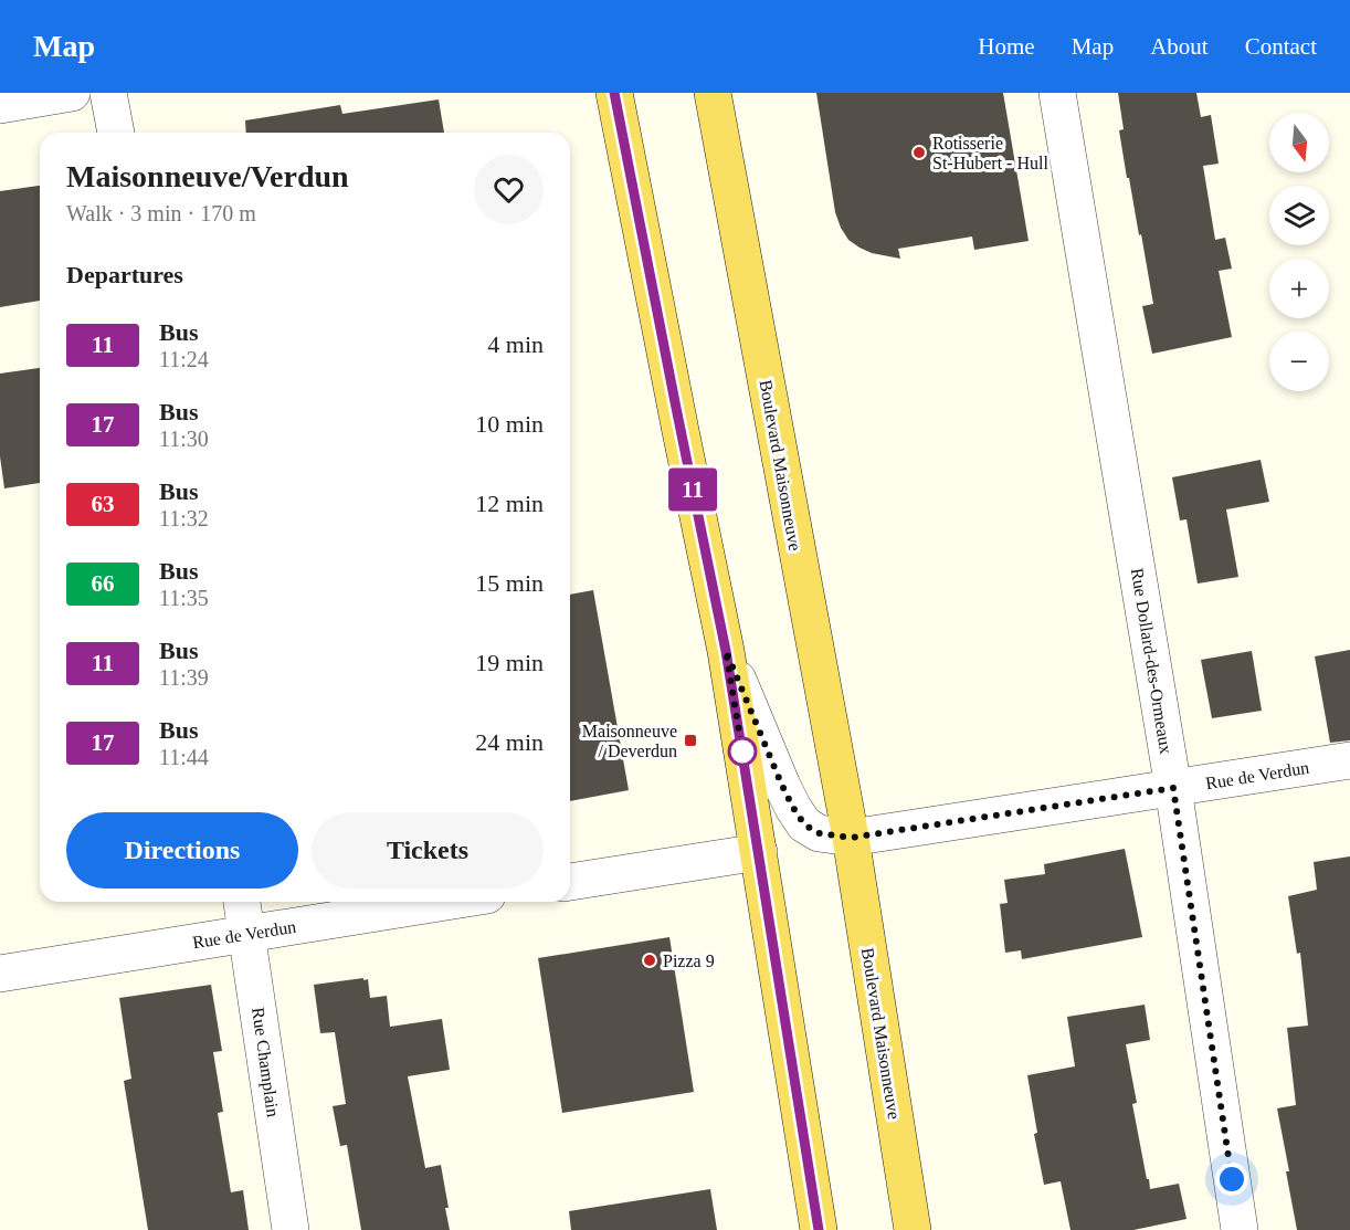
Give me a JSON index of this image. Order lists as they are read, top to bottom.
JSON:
{
  "streets": {
    "main road": ["Boulevard Maisonneuve"],
    "street": ["Rue Dollard-des-Ormeaux", "Rue de Verdun", "Rue Champlain"]
  },
  "crossings": [
    ["Boulevard Maisonneuve", "Rue de Verdun"],
    ["Rue Dollard-des-Ormeaux", "Rue de Verdun"],
    ["Rue de Verdun", "Rue Champlain"]
  ],
  "places": {
    "other": ["Rotisserie St-Hubert - Hull", "Pizza 9"],
    "transit": ["Maisonneuve / Deverdun"]
  },
  "lines": ["bus line 11"],
  "north": "bottom",
  "page": {
    "header": "Map",
    "nav": [
      "Home",
      "Map",
      "About",
      "Contact"
    ],
    "on_map": "11",
    "map_buttons": ["+", "−"],
    "heading": [
      ["Maisonneuve/Verdun", "Walk · 3 min · 170 m"],
      "Departures"
    ],
    "list": [
      {
        "mark": "11",
        "name": "Bus",
        "note": "11:24",
        "value": "4 min"
      },
      {
        "mark": "17",
        "name": "Bus",
        "note": "11:30",
        "value": "10 min"
      },
      {
        "mark": "63",
        "name": "Bus",
        "note": "11:32",
        "value": "12 min"
      },
      {
        "mark": "66",
        "name": "Bus",
        "note": "11:35",
        "value": "15 min"
      },
      {
        "mark": "11",
        "name": "Bus",
        "note": "11:39",
        "value": "19 min"
      },
      {
        "mark": "17",
        "name": "Bus",
        "note": "11:44",
        "value": "24 min"
      }
    ],
    "buttons": ["Directions", "Tickets"]
  }
}
